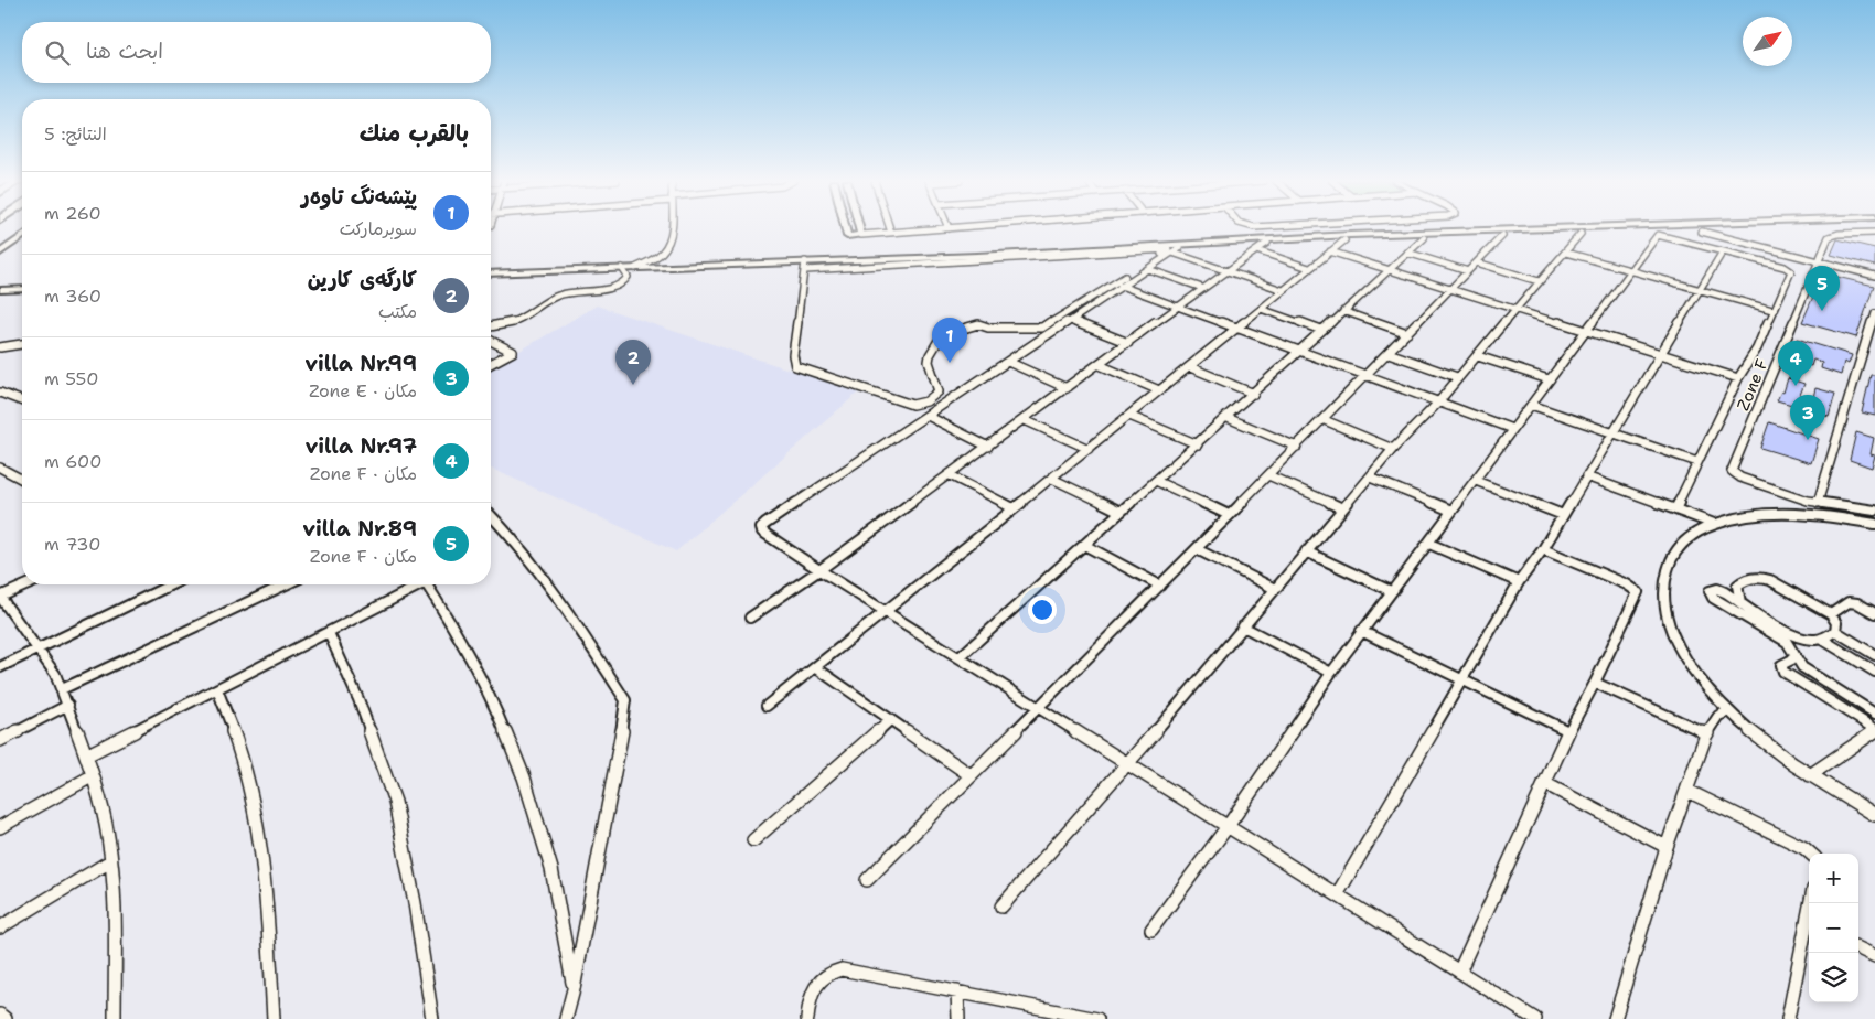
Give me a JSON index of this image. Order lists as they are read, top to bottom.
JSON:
{
  "streets": {
    "street": ["Zone F"]
  },
  "north": "top right",
  "page": {
    "search": "ابحث هنا",
    "heading": ["بالقرب منك", "النتائج: 5"],
    "list": [
      {
        "mark": "1",
        "name": "پێشەنگ تاوەر",
        "note": "سوبرماركت",
        "value": "260 m"
      },
      {
        "mark": "2",
        "name": "کارگەی کارین",
        "note": "مكتب",
        "value": "360 m"
      },
      {
        "mark": "3",
        "name": "villa Nr.99",
        "note": "مكان · Zone E",
        "value": "550 m"
      },
      {
        "mark": "4",
        "name": "villa Nr.97",
        "note": "مكان · Zone F",
        "value": "600 m"
      },
      {
        "mark": "5",
        "name": "villa Nr.89",
        "note": "مكان · Zone F",
        "value": "730 m"
      }
    ],
    "pins": [
      "5",
      "1",
      "2",
      "4",
      "3"
    ],
    "map_buttons": ["+", "−"]
  }
}
